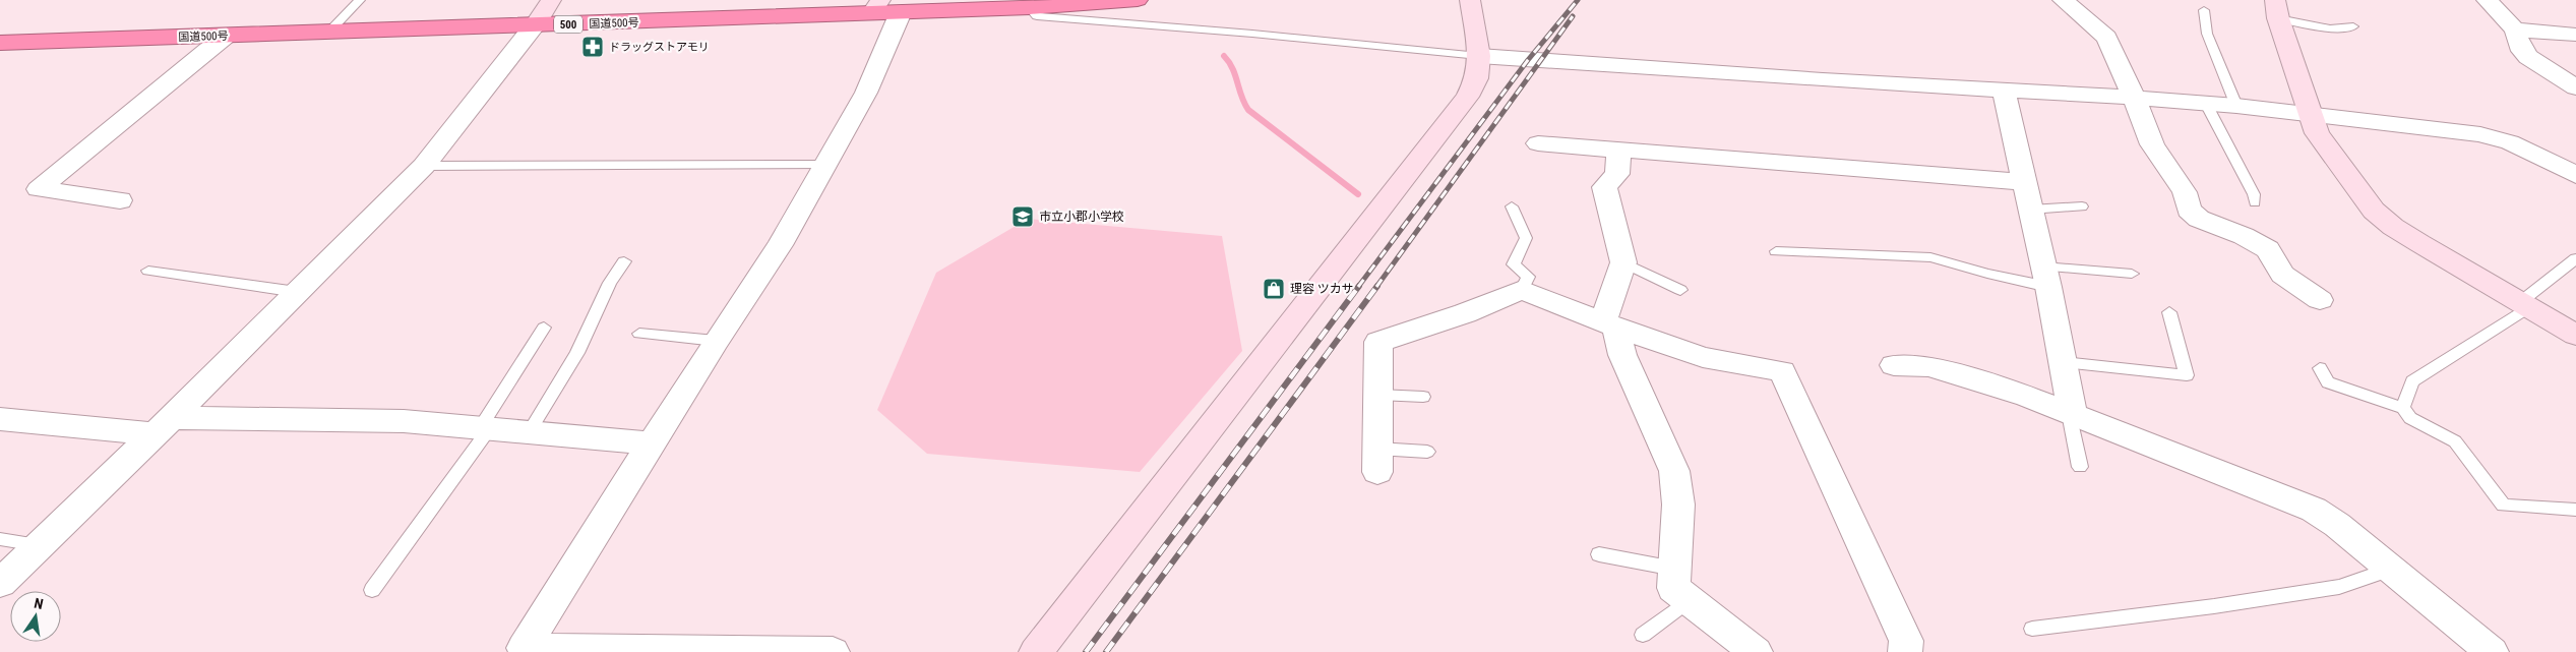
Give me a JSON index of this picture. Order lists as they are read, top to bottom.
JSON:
{
  "streets": {
    "highway": ["国道500号", "500"]
  },
  "places": {
    "pharmacy": ["ドラッグストアモリ"],
    "school or university": ["市立小郡小学校"],
    "shop": ["理容 ツカサ"]
  },
  "north": "top"
}
